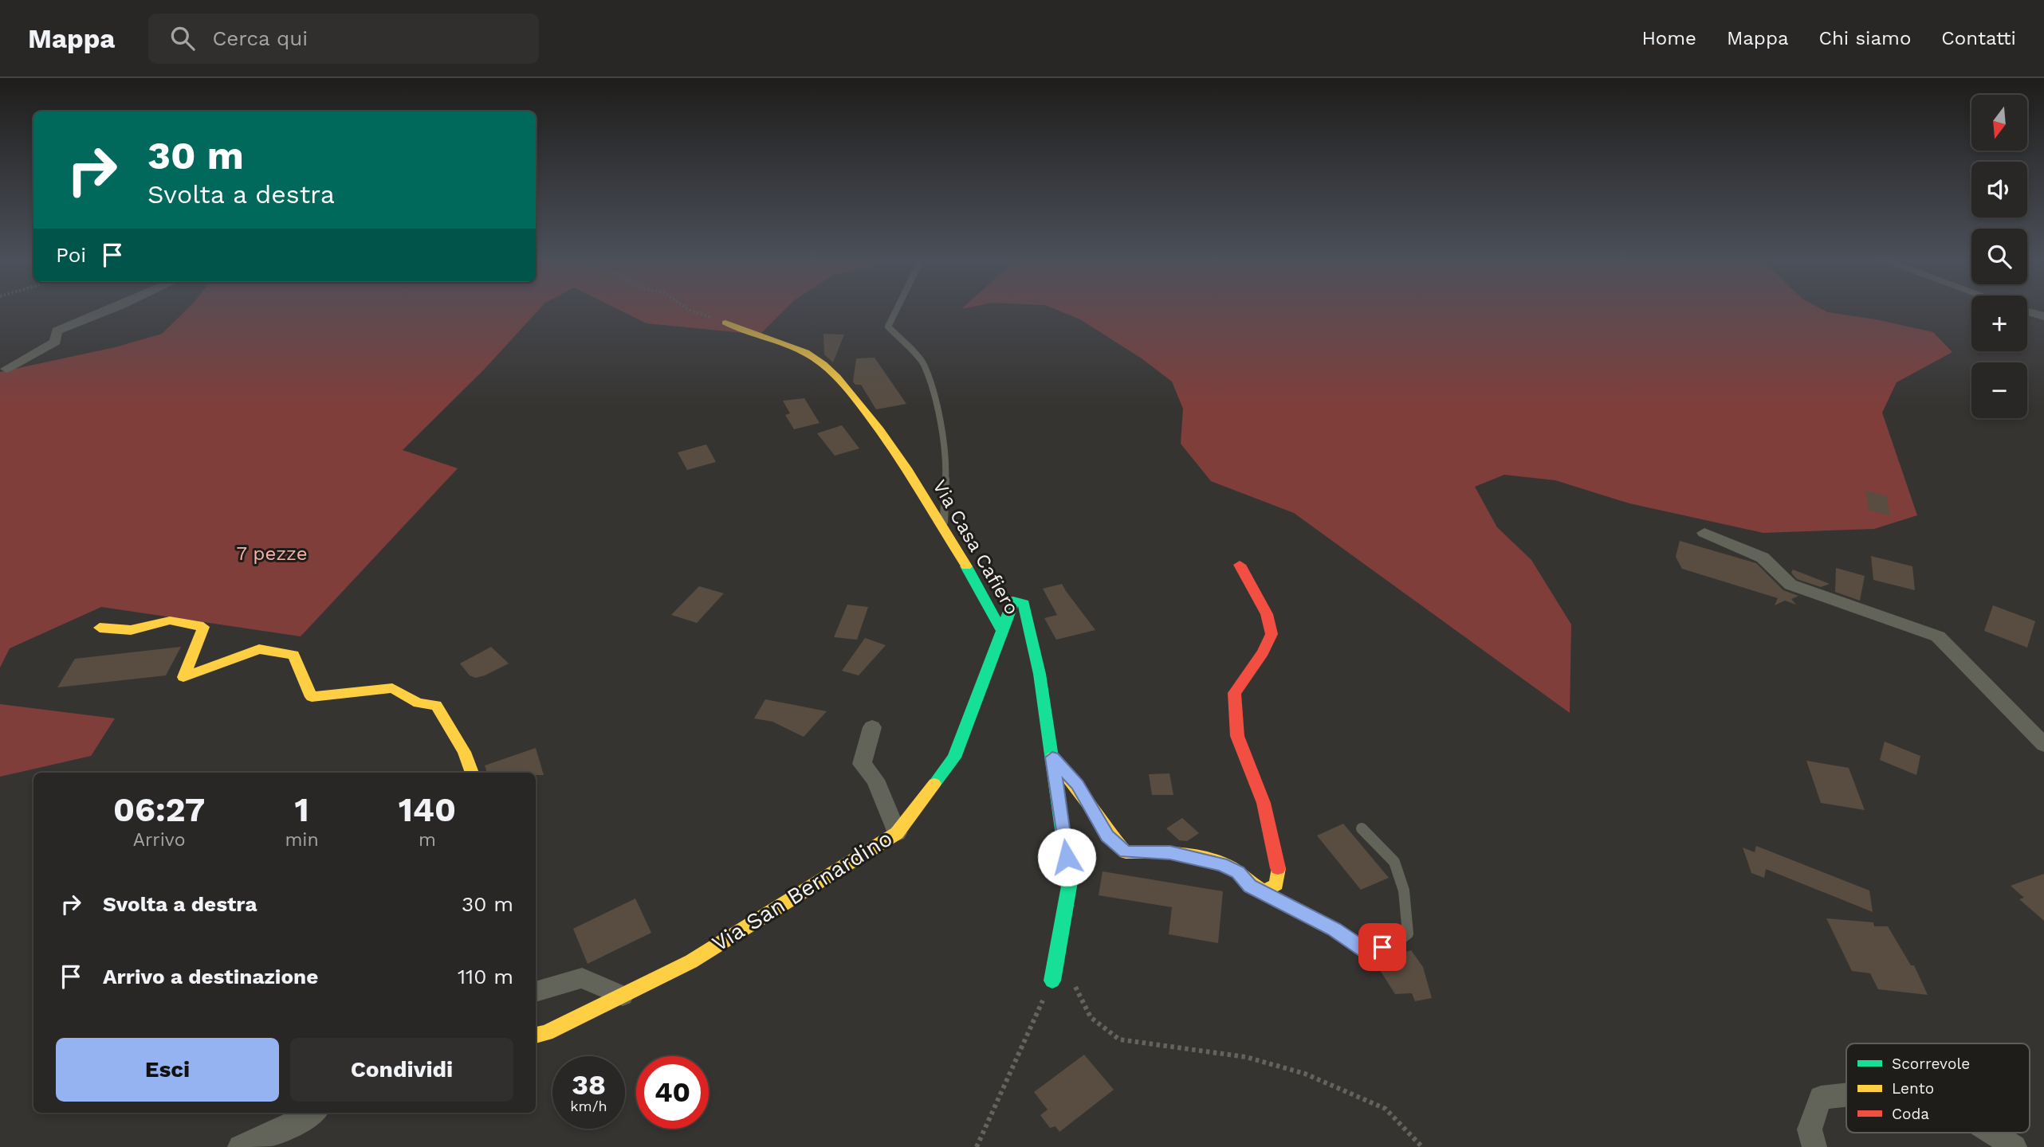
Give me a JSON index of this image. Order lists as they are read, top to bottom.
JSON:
{
  "streets": {
    "street": ["Via Casa Cafiero", "Via San Bernardino"]
  },
  "crossings": [
    ["Via Casa Cafiero", "Via San Bernardino"]
  ],
  "parks": ["7 pezze"],
  "legend": ["Scorrevole", "Lento", "Coda"],
  "north": "bottom",
  "page": {
    "header": "Mappa",
    "search": "Cerca qui",
    "nav": [
      "Home",
      "Mappa",
      "Chi siamo",
      "Contatti"
    ],
    "map_buttons": ["+", "−"],
    "turn": ["30 m", "Svolta a destra"],
    "then": "Poi",
    "eta": [
      "06:27",
      "Arrivo",
      "1",
      "min",
      "140",
      "m"
    ],
    "list": [
      {
        "name": "Svolta a destra",
        "value": "30 m"
      },
      {
        "name": "Arrivo a destinazione",
        "value": "110 m"
      }
    ],
    "buttons": ["Esci", "Condividi"],
    "speed": "38 km/h",
    "limit": "40"
  }
}
